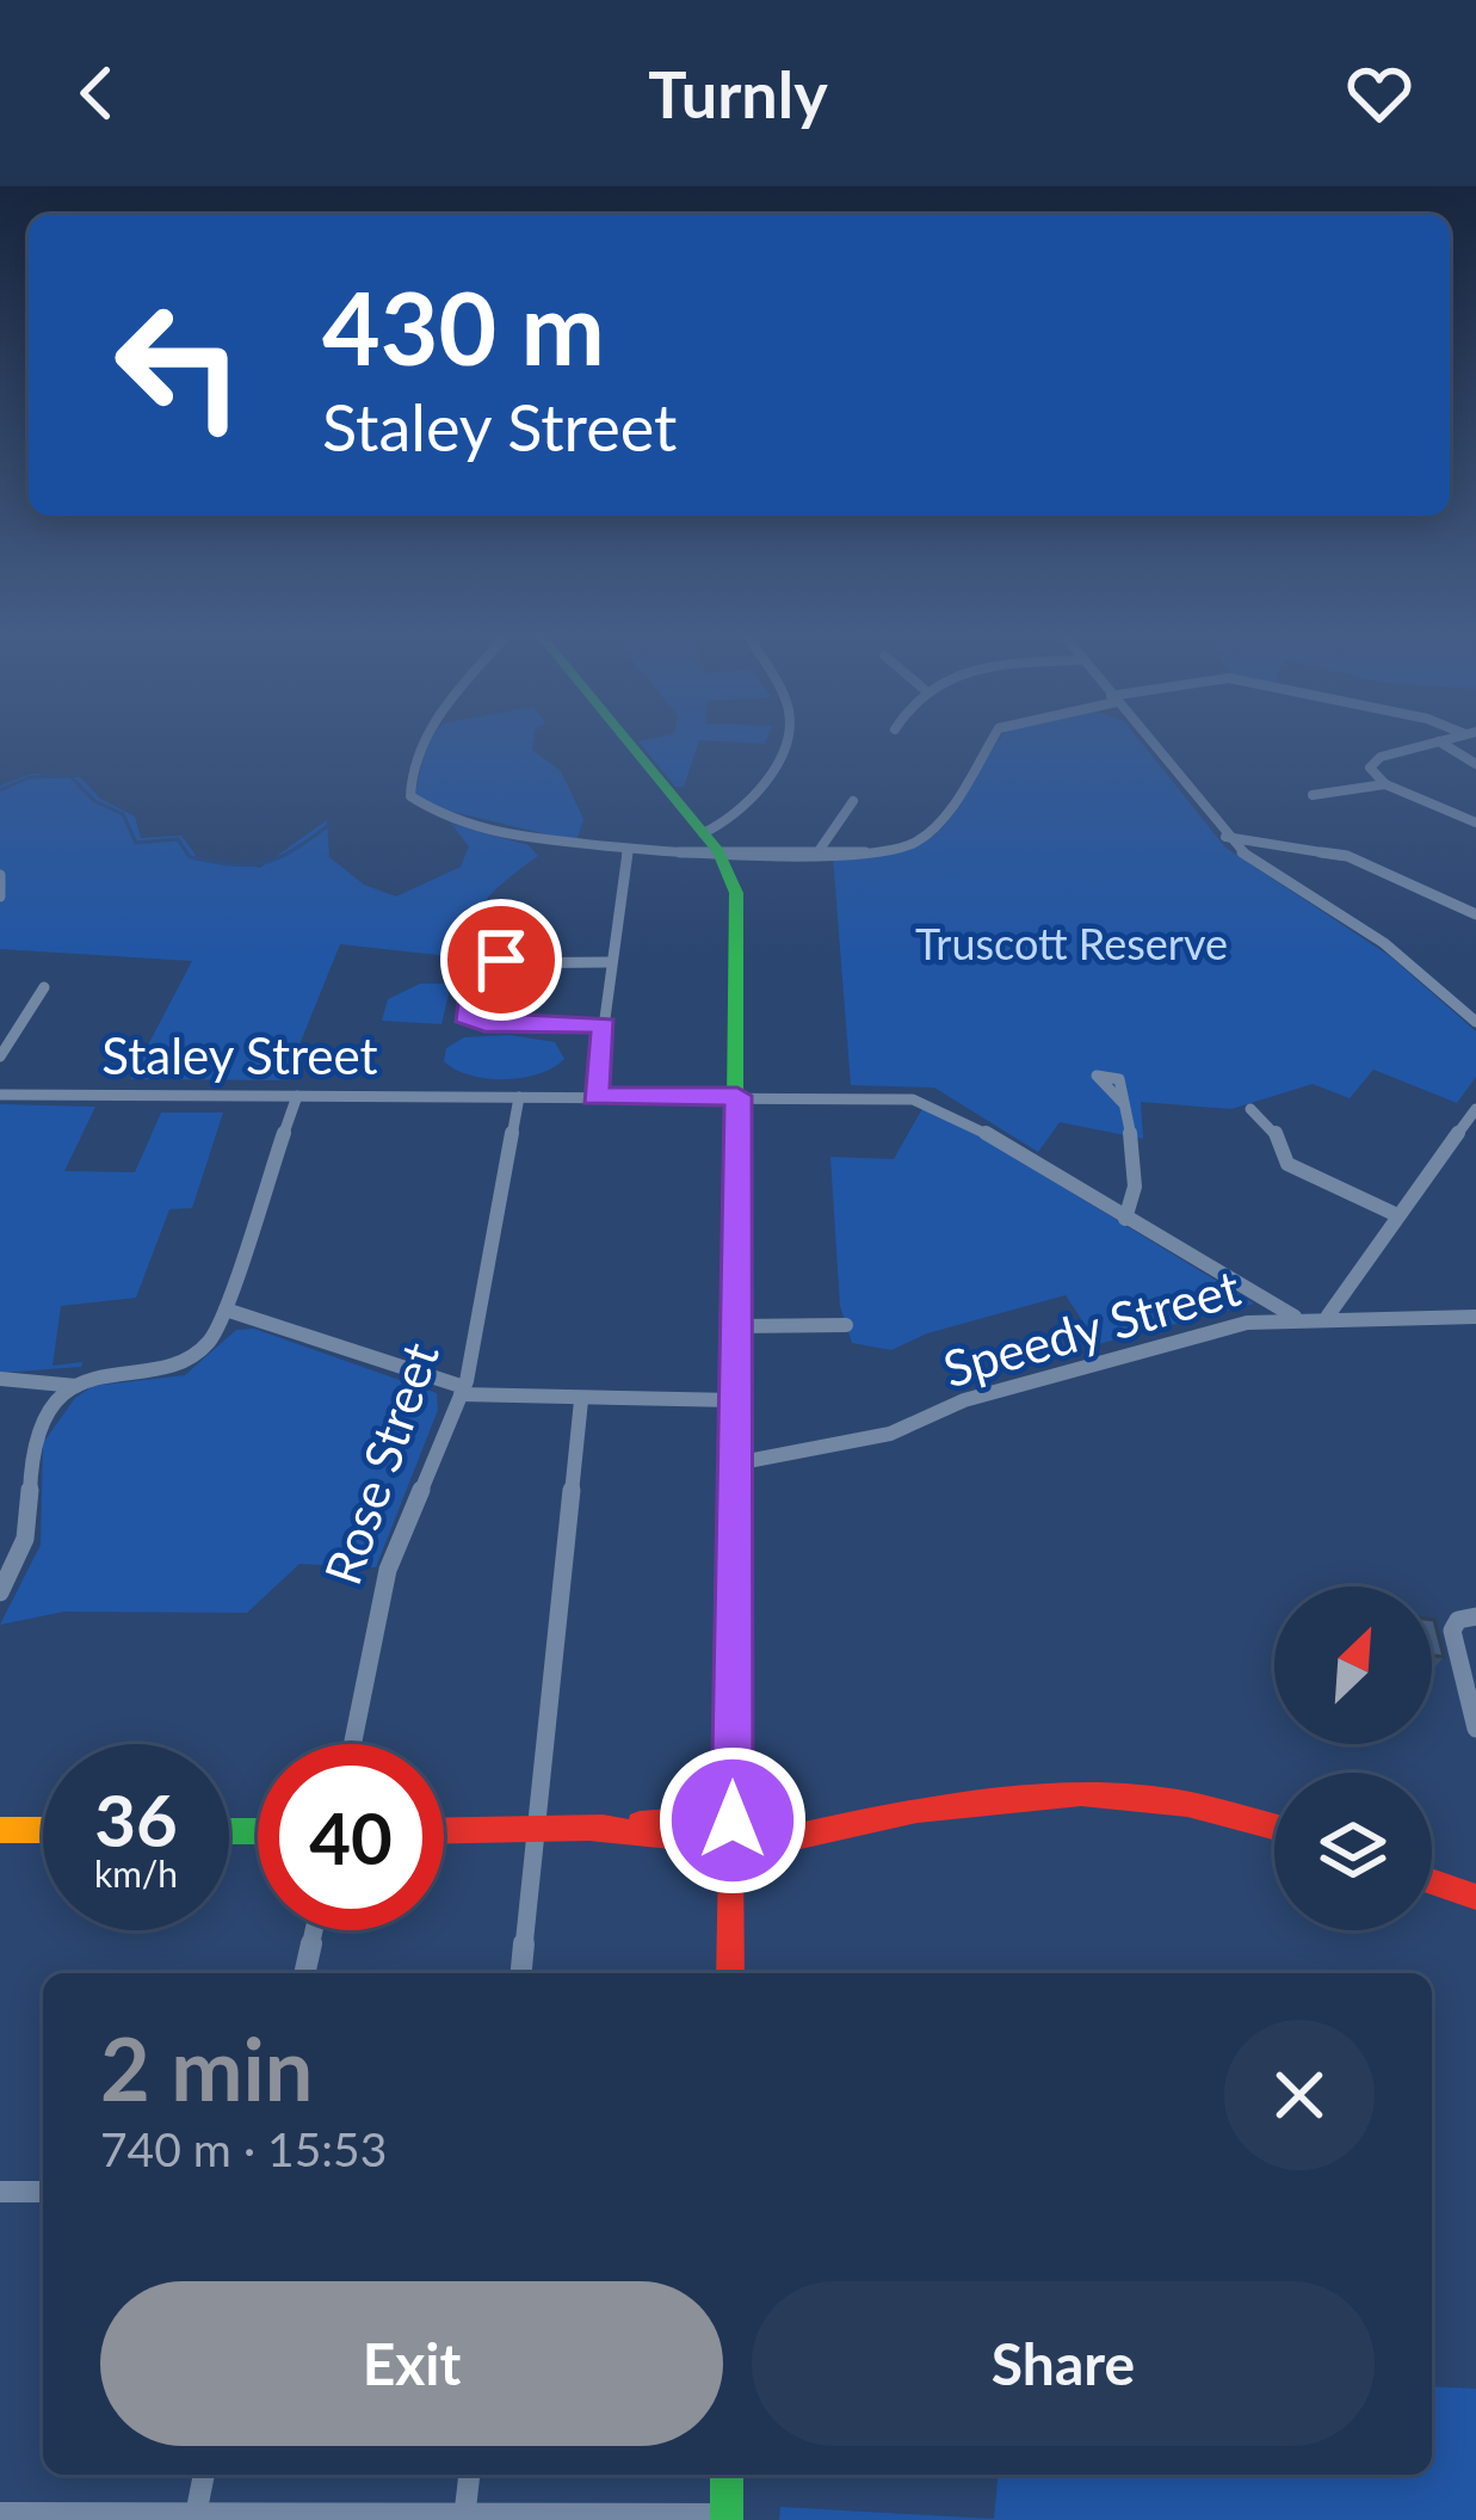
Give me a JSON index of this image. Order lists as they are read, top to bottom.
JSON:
{
  "streets": {
    "street": ["Staley Street", "Speedy Street", "Rose Street"]
  },
  "crossings": [
    ["Staley Street", "Speedy Street"],
    ["Staley Street", "Rose Street"]
  ],
  "parks": ["Truscott Reserve"],
  "north": "top right",
  "page": {
    "header": "Turnly",
    "turn": ["430 m", "Staley Street"],
    "speed": "36 km/h",
    "limit": "40",
    "heading": ["2 min", "740 m · 15:53"],
    "buttons": ["Exit", "Share"]
  }
}
